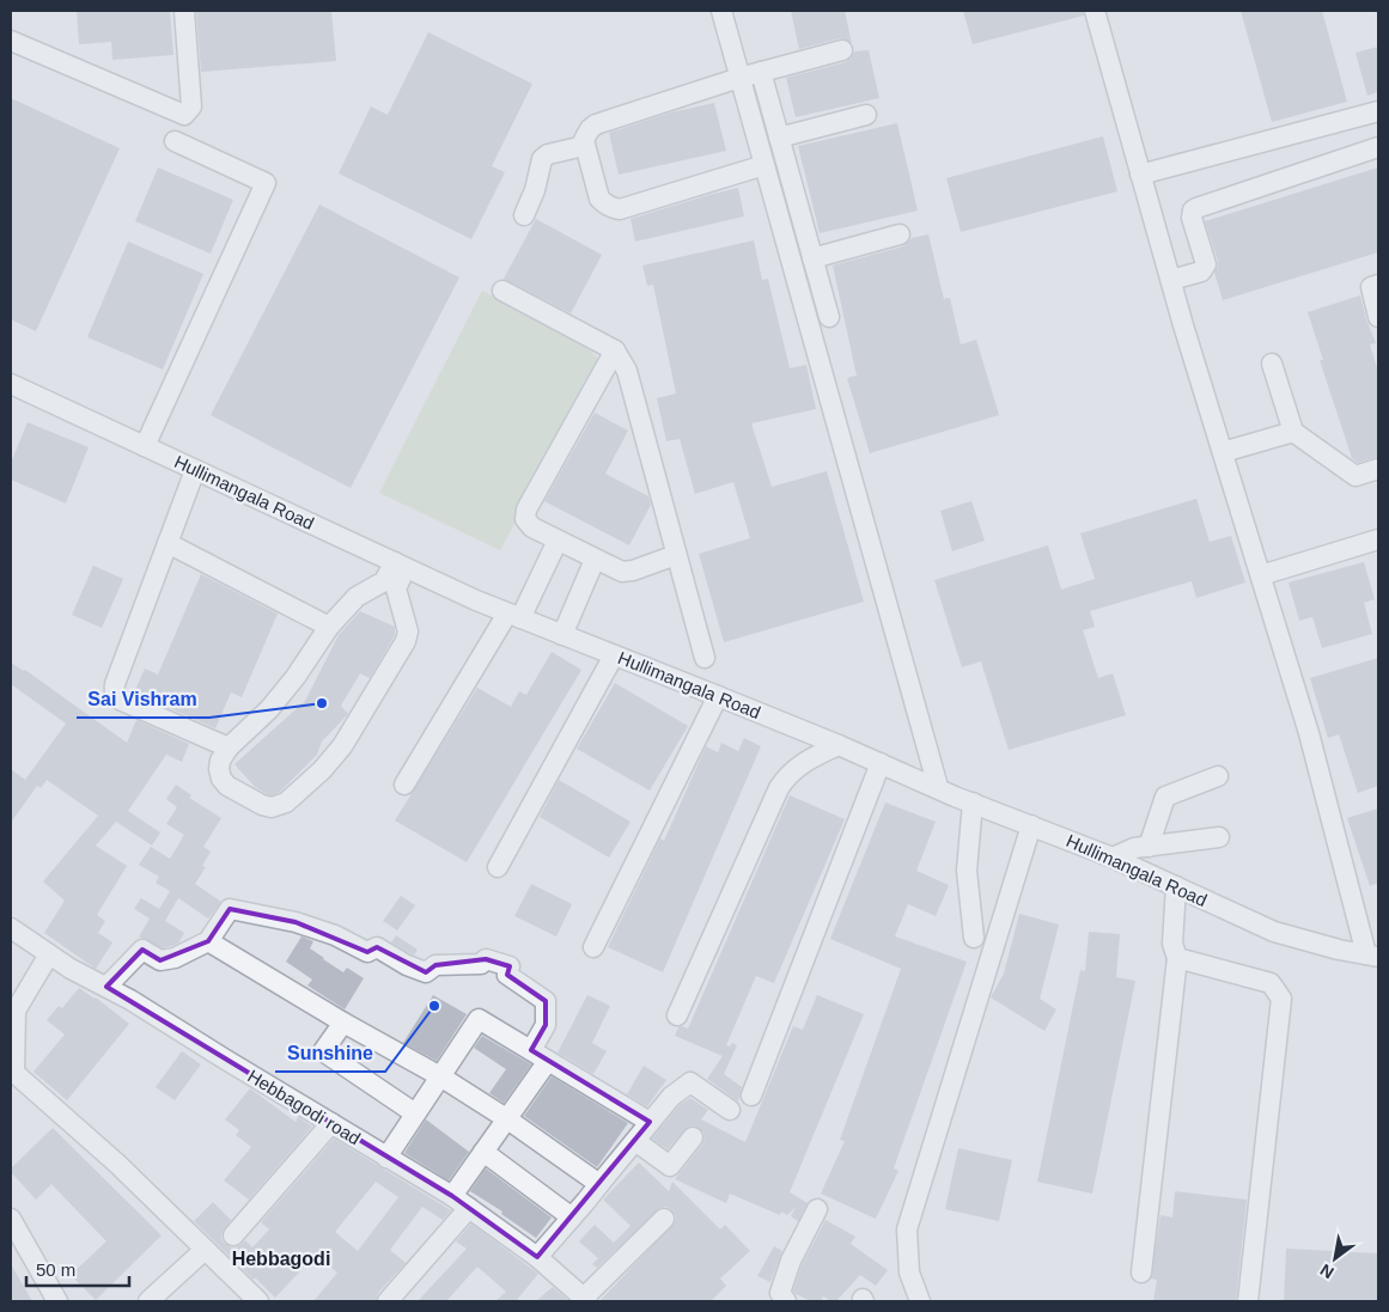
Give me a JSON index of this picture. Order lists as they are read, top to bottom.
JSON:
{
  "streets": {
    "street": ["Hullimangala Road", "Hebbagodi road"]
  },
  "districts": ["Hebbagodi"],
  "places": ["Sai Vishram", "Sunshine"],
  "scale_bar": "50 m",
  "north": "bottom left"
}
